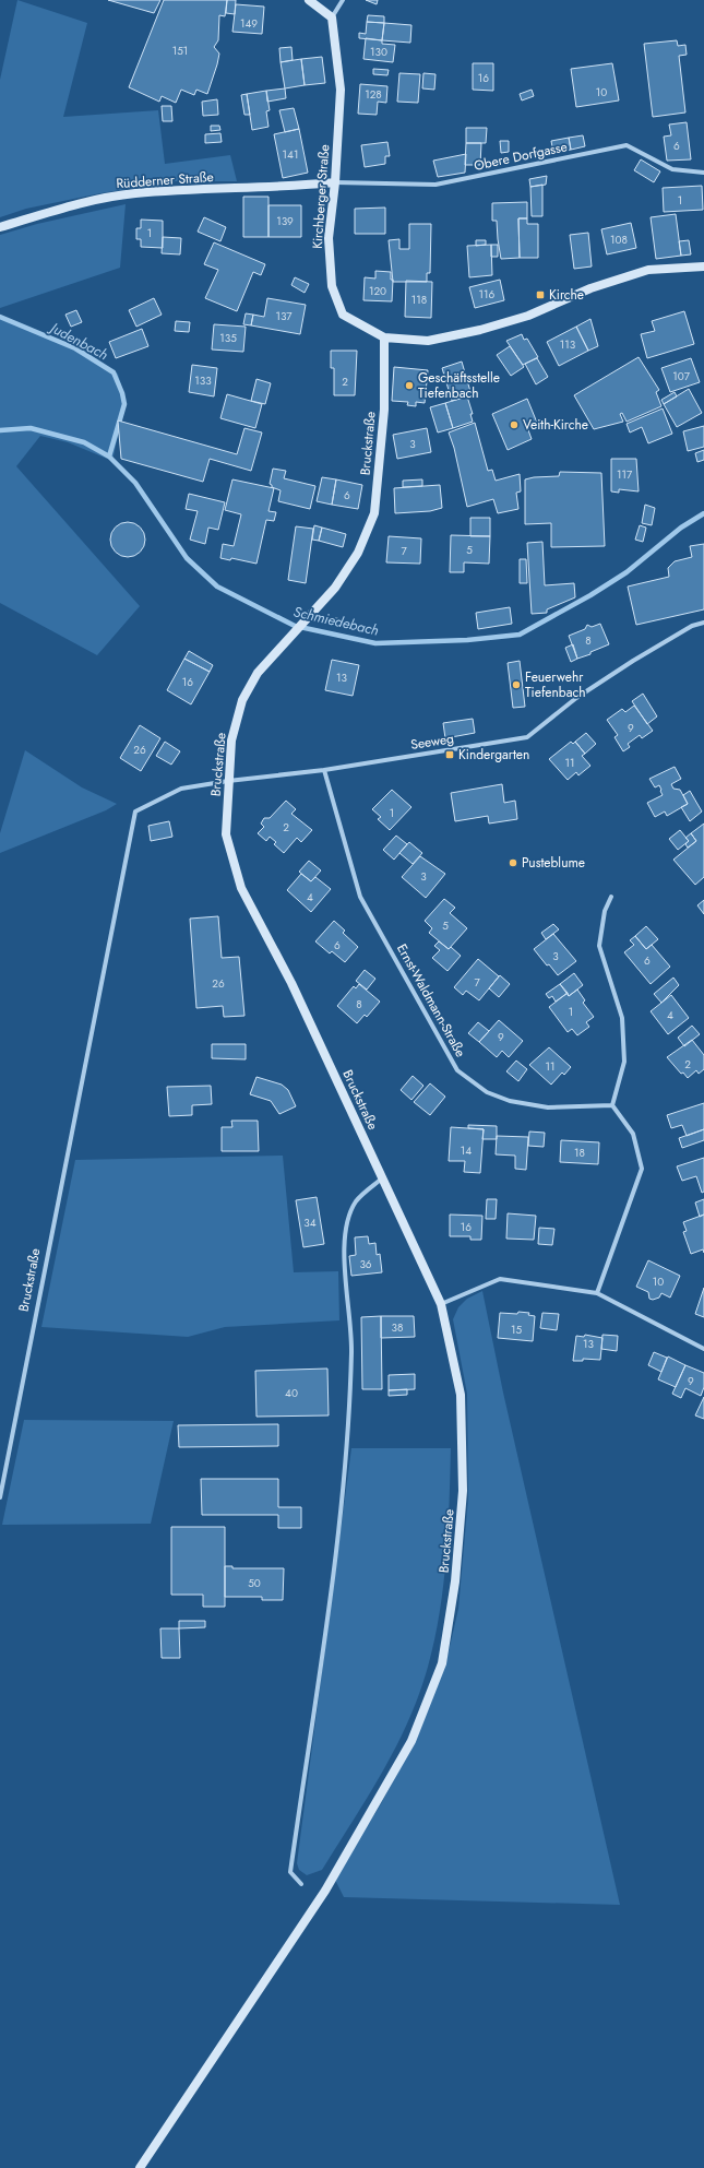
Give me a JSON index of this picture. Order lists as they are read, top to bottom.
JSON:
{
  "streets": {
    "street": [
      "Obere Dorfgasse",
      "Rüdderner Straße",
      "Kirchberger Straße",
      "Bruckstraße",
      "Seeweg",
      "Ernst-Waldmann-Straße"
    ]
  },
  "crossings": [
    ["Obere Dorfgasse", "Rüdderner Straße"],
    ["Obere Dorfgasse", "Kirchberger Straße"],
    ["Rüdderner Straße", "Kirchberger Straße"],
    ["Kirchberger Straße", "Bruckstraße"],
    ["Bruckstraße", "Seeweg"],
    ["Seeweg", "Ernst-Waldmann-Straße"]
  ],
  "water": ["Judenbach", "Schmiedebach"],
  "places": {
    "transit": ["Kirche", "Kindergarten"],
    "other": [
      "Geschäftsstelle Tiefenbach",
      "Veith-Kirche",
      "Feuerwehr Tiefenbach",
      "Pusteblume"
    ]
  },
  "house_numbers": [
    "149",
    "151",
    "130",
    "16",
    "10",
    "128",
    "6",
    "141",
    "1",
    "139",
    "1",
    "108",
    "120",
    "116",
    "118",
    "137",
    "135",
    "113",
    "107",
    "133",
    "2",
    "3",
    "117",
    "6",
    "5",
    "7",
    "8",
    "13",
    "16",
    "9",
    "26",
    "11",
    "1",
    "2",
    "3",
    "4",
    "5",
    "6",
    "3",
    "6",
    "7",
    "26",
    "8",
    "1",
    "4",
    "9",
    "2",
    "11",
    "14",
    "18",
    "34",
    "16",
    "36",
    "10",
    "38",
    "15",
    "13",
    "9",
    "40",
    "50"
  ]
}
